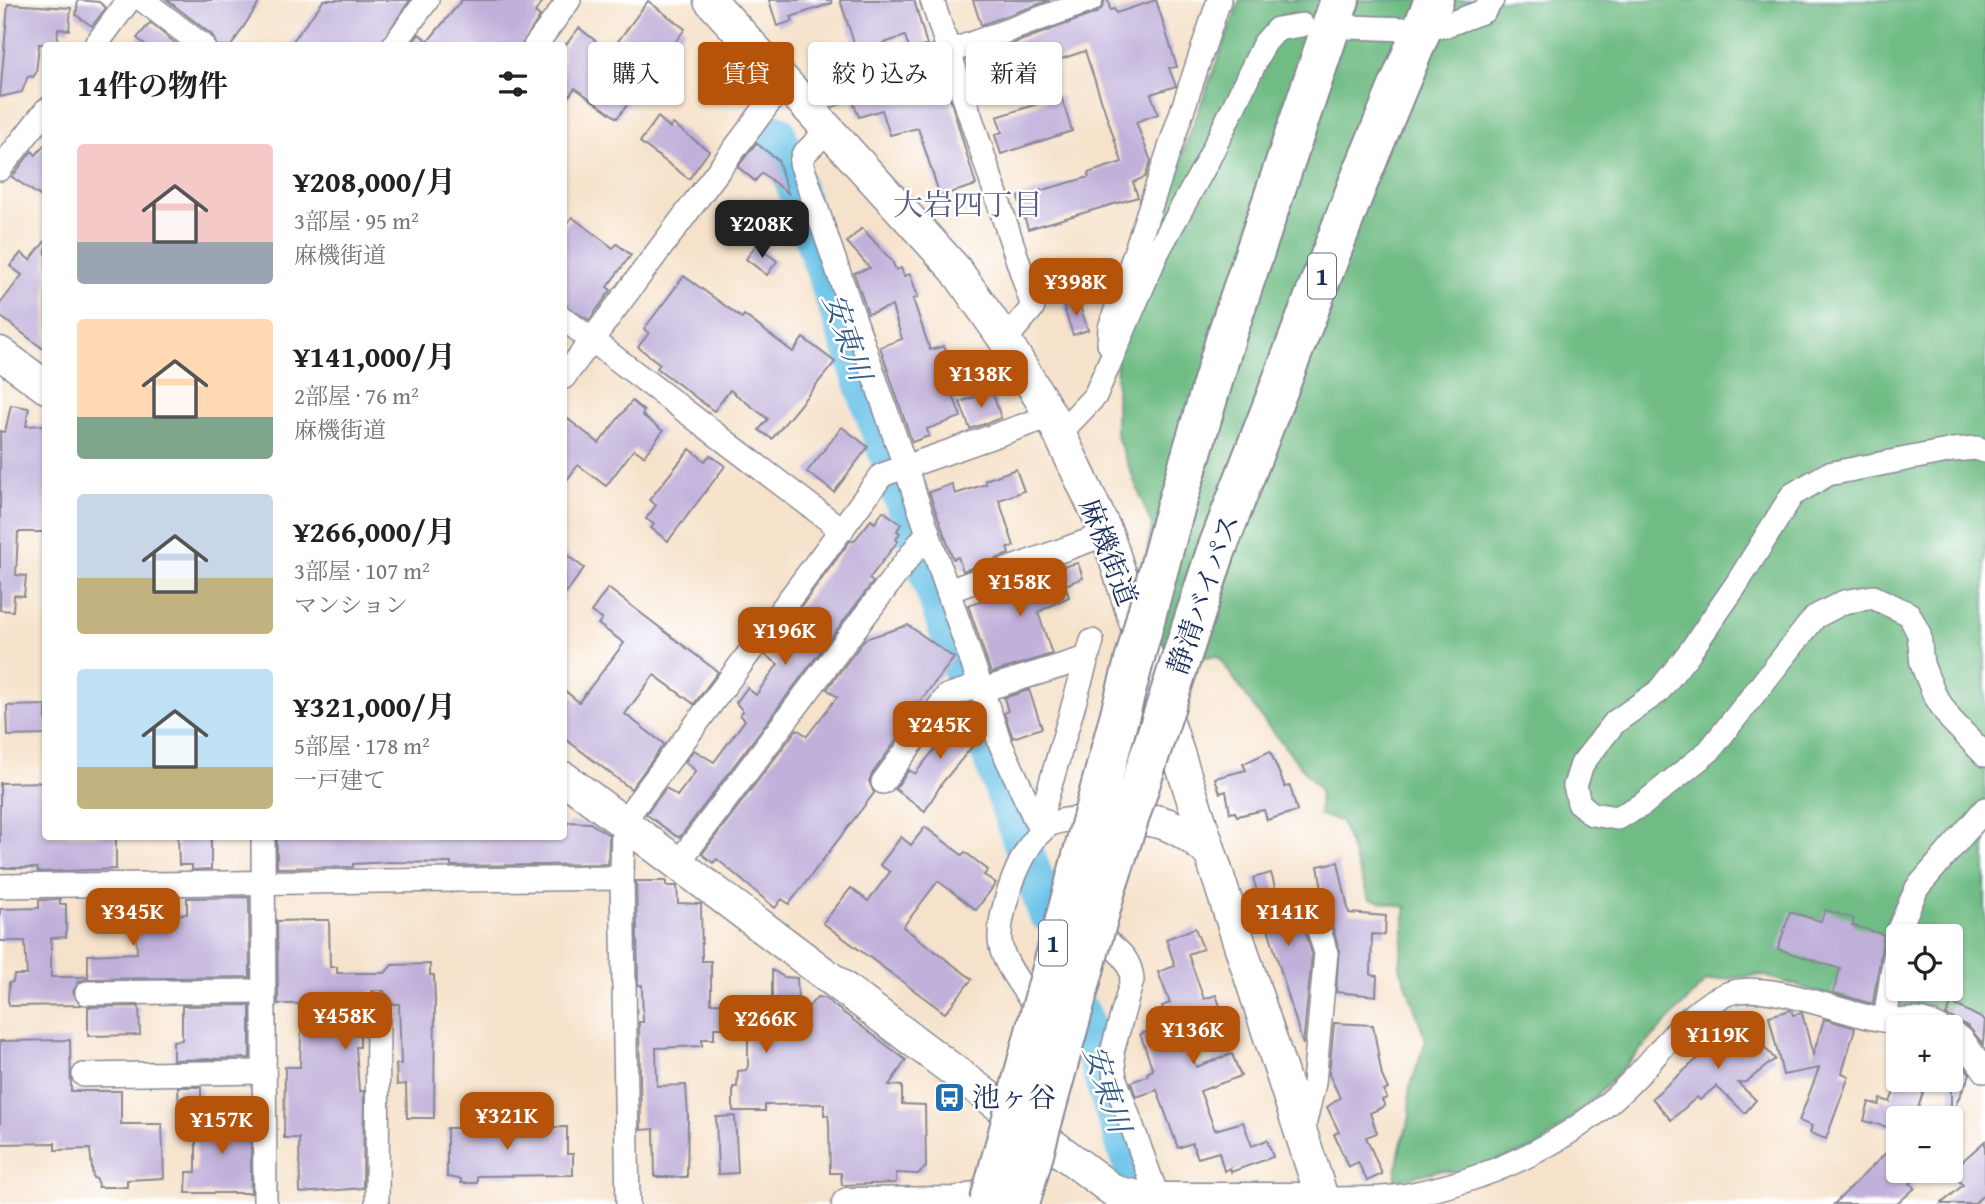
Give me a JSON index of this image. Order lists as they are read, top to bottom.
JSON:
{
  "streets": {
    "highway": ["1", "静清バイパス"],
    "street": ["麻機街道"]
  },
  "crossings": [
    ["1", "麻機街道"],
    ["1", "静清バイパス"]
  ],
  "districts": ["大岩四丁目"],
  "water": ["安東川"],
  "places": {
    "bus stop": ["池ヶ谷"]
  },
  "page": {
    "chip": [
      "購入",
      "賃貸",
      "絞り込み",
      "新着"
    ],
    "heading": "14件の物件",
    "list": [
      {
        "name": "¥208,000/月",
        "note": "3部屋 · 95 m² · 麻機街道"
      },
      {
        "name": "¥141,000/月",
        "note": "2部屋 · 76 m² · 麻機街道"
      },
      {
        "name": "¥266,000/月",
        "note": "3部屋 · 107 m² · マンション"
      },
      {
        "name": "¥321,000/月",
        "note": "5部屋 · 178 m² · 一戸建て"
      }
    ],
    "price": [
      "¥208K",
      "¥398K",
      "¥138K",
      "¥158K",
      "¥196K",
      "¥245K",
      "¥345K",
      "¥141K",
      "¥458K",
      "¥266K",
      "¥136K",
      "¥119K",
      "¥321K",
      "¥157K"
    ],
    "map_buttons": ["+", "−"]
  }
}
